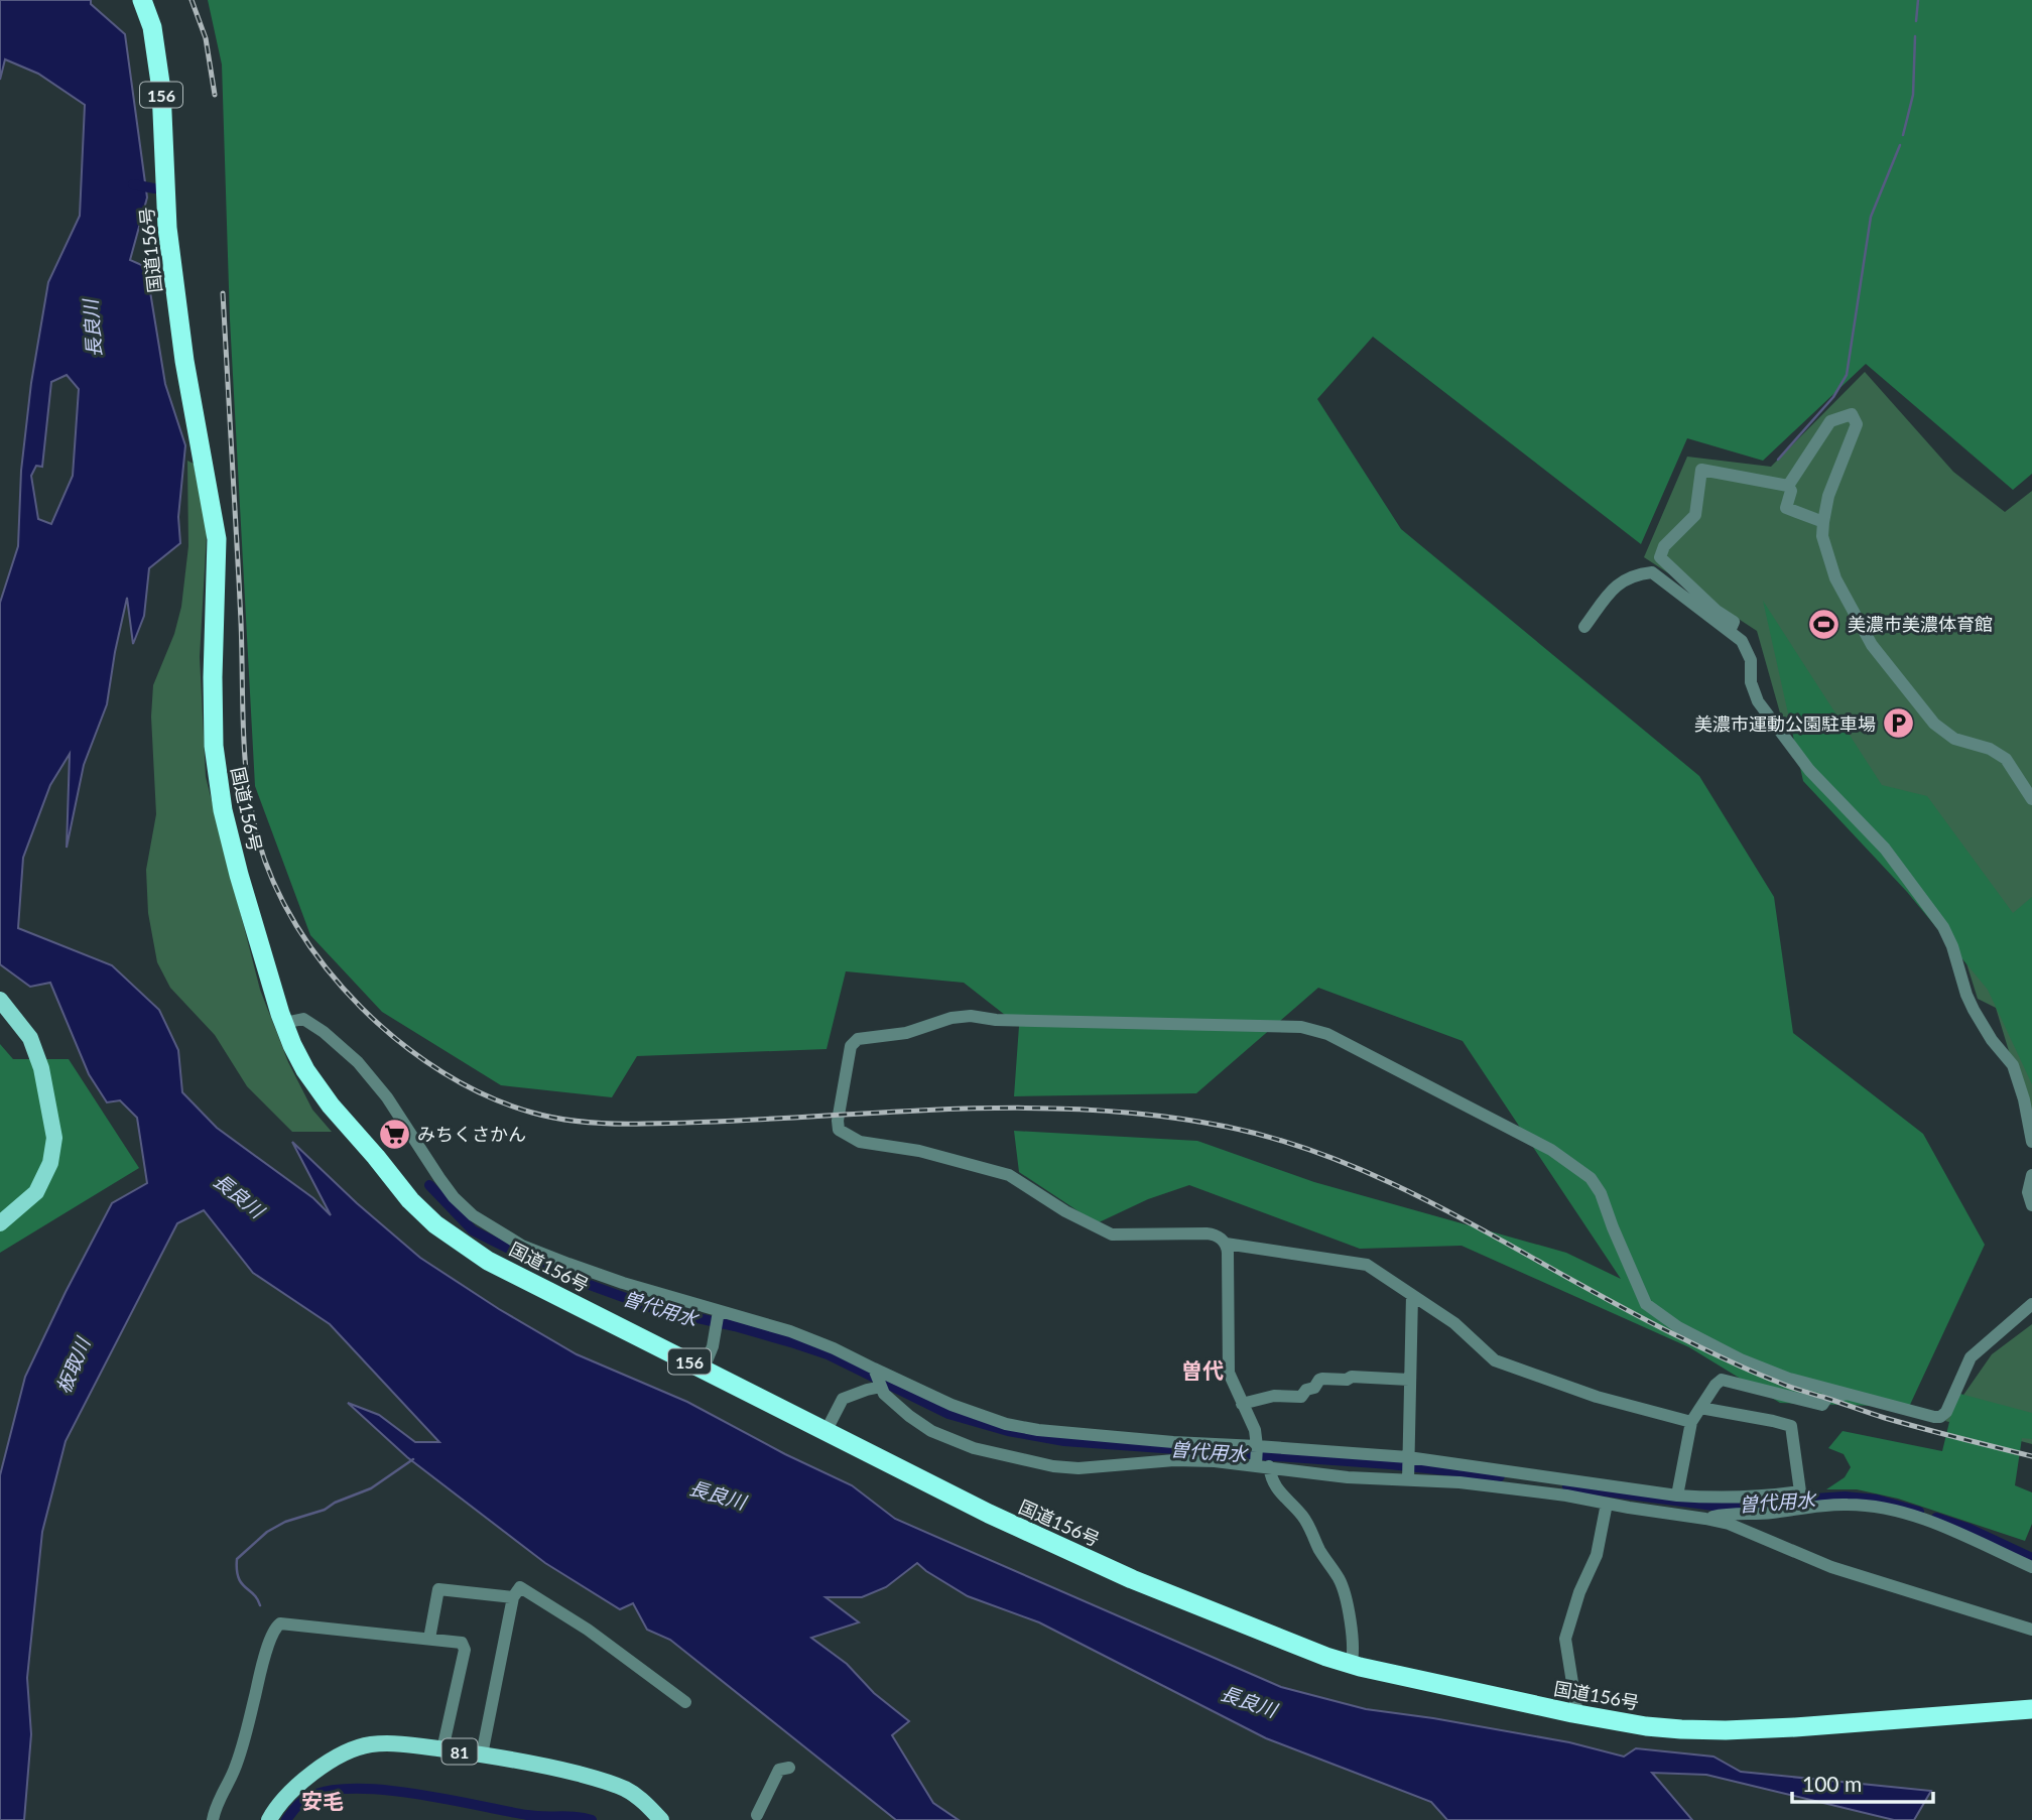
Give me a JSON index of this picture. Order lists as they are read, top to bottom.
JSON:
{
  "streets": {
    "highway": ["156", "国道156号"],
    "main road": ["81"]
  },
  "districts": ["曽代", "安毛"],
  "water": ["長良川", "曽代用水", "板取川"],
  "places": {
    "sports": ["美濃市美濃体育館"],
    "parking": ["美濃市運動公園駐車場"],
    "supermarket": ["みちくさかん"]
  },
  "scale_bar": "100 m"
}
